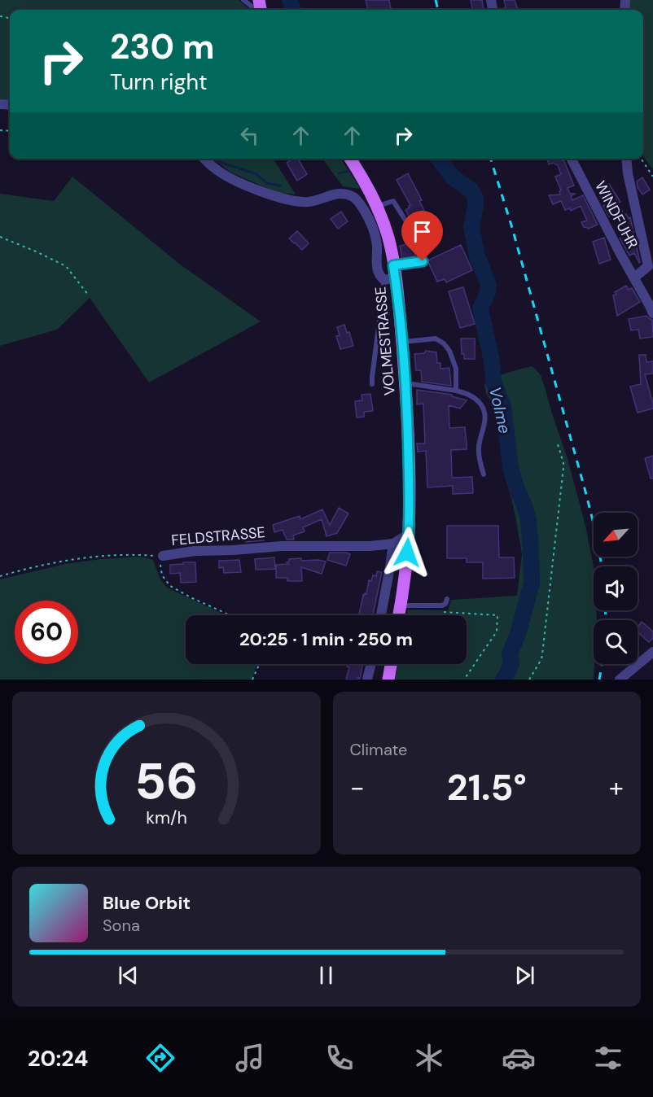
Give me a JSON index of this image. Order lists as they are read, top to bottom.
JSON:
{
  "streets": {
    "main road": ["VOLMESTRASSE"],
    "street": ["WINDFUHR", "FELDSTRASSE"]
  },
  "water": ["Volme"],
  "north": "bottom left",
  "page": {
    "turn": ["230 m", "Turn right"],
    "limit": "60",
    "trip": "20:25 · 1 min · 250 m",
    "tile": "Climate",
    "heat": ["−", "21.5°", "+"],
    "song": ["Blue Orbit", "Sona"],
    "tabs": "20:24",
    "gauge": ["56", "km/h"]
  }
}
